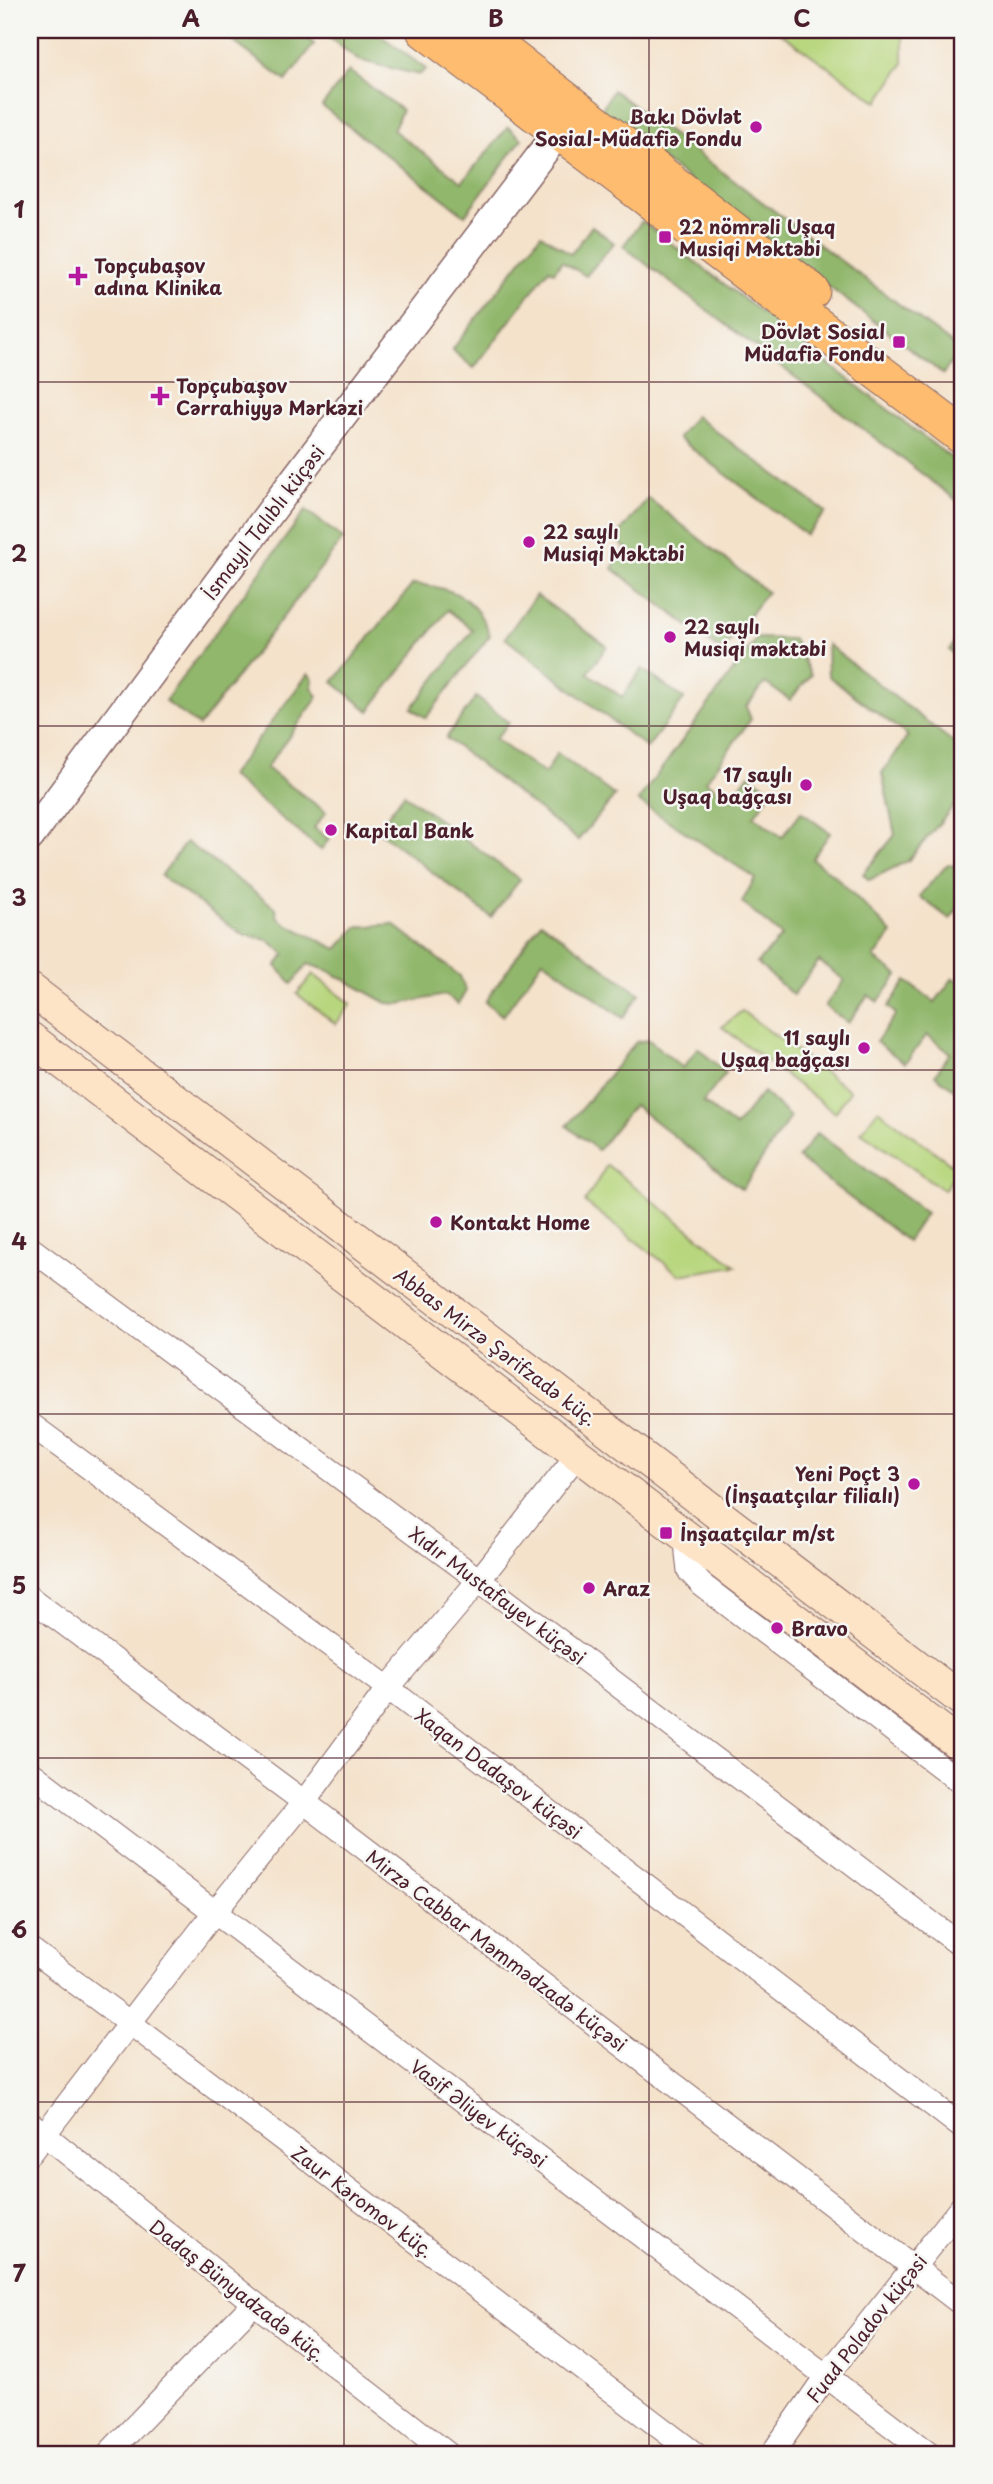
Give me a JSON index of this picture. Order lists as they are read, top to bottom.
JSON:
{
  "streets": {
    "main road": ["Abbas Mirzə Şərifzadə küç."],
    "street": [
      "İsmayıl Talıblı küçəsi",
      "Xıdır Mustafayev küçəsi",
      "Xaqan Dadaşov küçəsi",
      "Mirzə Cabbar Məmmədzadə küçəsi",
      "Vasif Əliyev küçəsi",
      "Zaur Kəromov küç.",
      "Dadaş Bünyadzadə küç.",
      "Fuad Poladov küçəsi"
    ]
  },
  "crossings": [
    ["Mirzə Cabbar Məmmədzadə küçəsi", "Fuad Poladov küçəsi"],
    ["Vasif Əliyev küçəsi", "Fuad Poladov küçəsi"]
  ],
  "places": {
    "other": [
      "Bakı Dövlət Sosial-Müdafiə Fondu",
      "22 saylı Musiqi Məktəbi",
      "22 saylı Musiqi məktəbi",
      "17 saylı Uşaq bağçası",
      "Kapital Bank",
      "11 saylı Uşaq bağçası",
      "Kontakt Home",
      "Yeni Poçt 3 (İnşaatçılar filialı)",
      "Araz",
      "Bravo"
    ],
    "transit": ["22 nömrəli Uşaq Musiqi Məktəbi", "Dövlət Sosial Müdafiə Fondu", "İnşaatçılar m/st"],
    "health": ["Topçubaşov adına Klinika", "Topçubaşov Cərrahiyyə Mərkəzi"]
  },
  "grid": {
    "columns": ["A", "B", "C"],
    "rows": [
      "1",
      "2",
      "3",
      "4",
      "5",
      "6",
      "7"
    ]
  }
}
